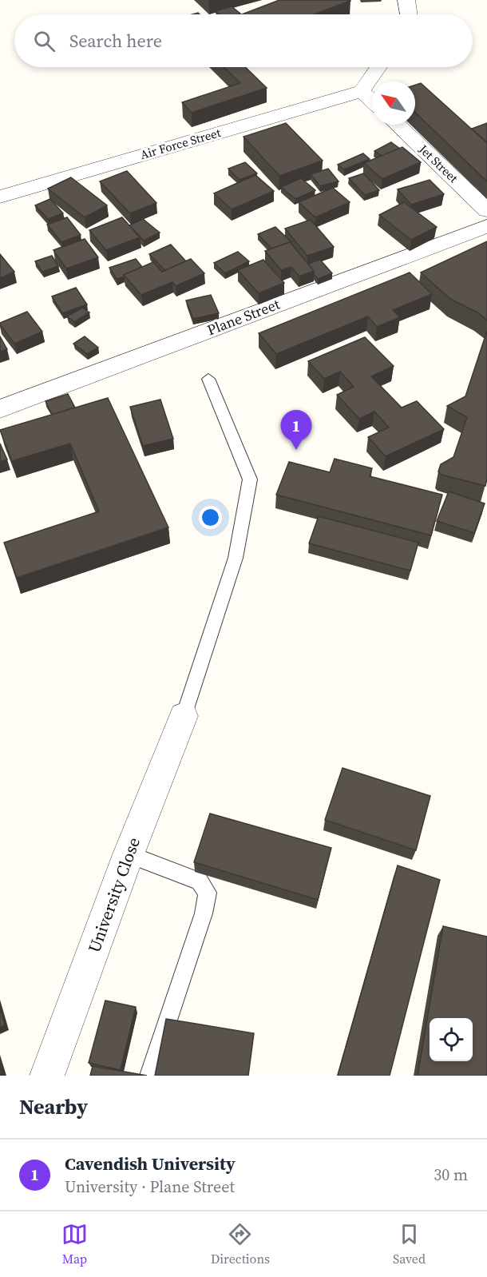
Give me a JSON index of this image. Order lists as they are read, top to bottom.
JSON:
{
  "streets": {
    "street": [
      "Air Force Street",
      "Jet Street",
      "Plane Street",
      "University Close"
    ]
  },
  "north": "top left",
  "page": {
    "search": "Search here",
    "pins": "1",
    "heading": "Nearby",
    "list": [
      {
        "mark": "1",
        "name": "Cavendish University",
        "note": "University · Plane Street",
        "value": "30 m"
      }
    ],
    "nav": ["Map", "Directions", "Saved"]
  }
}
